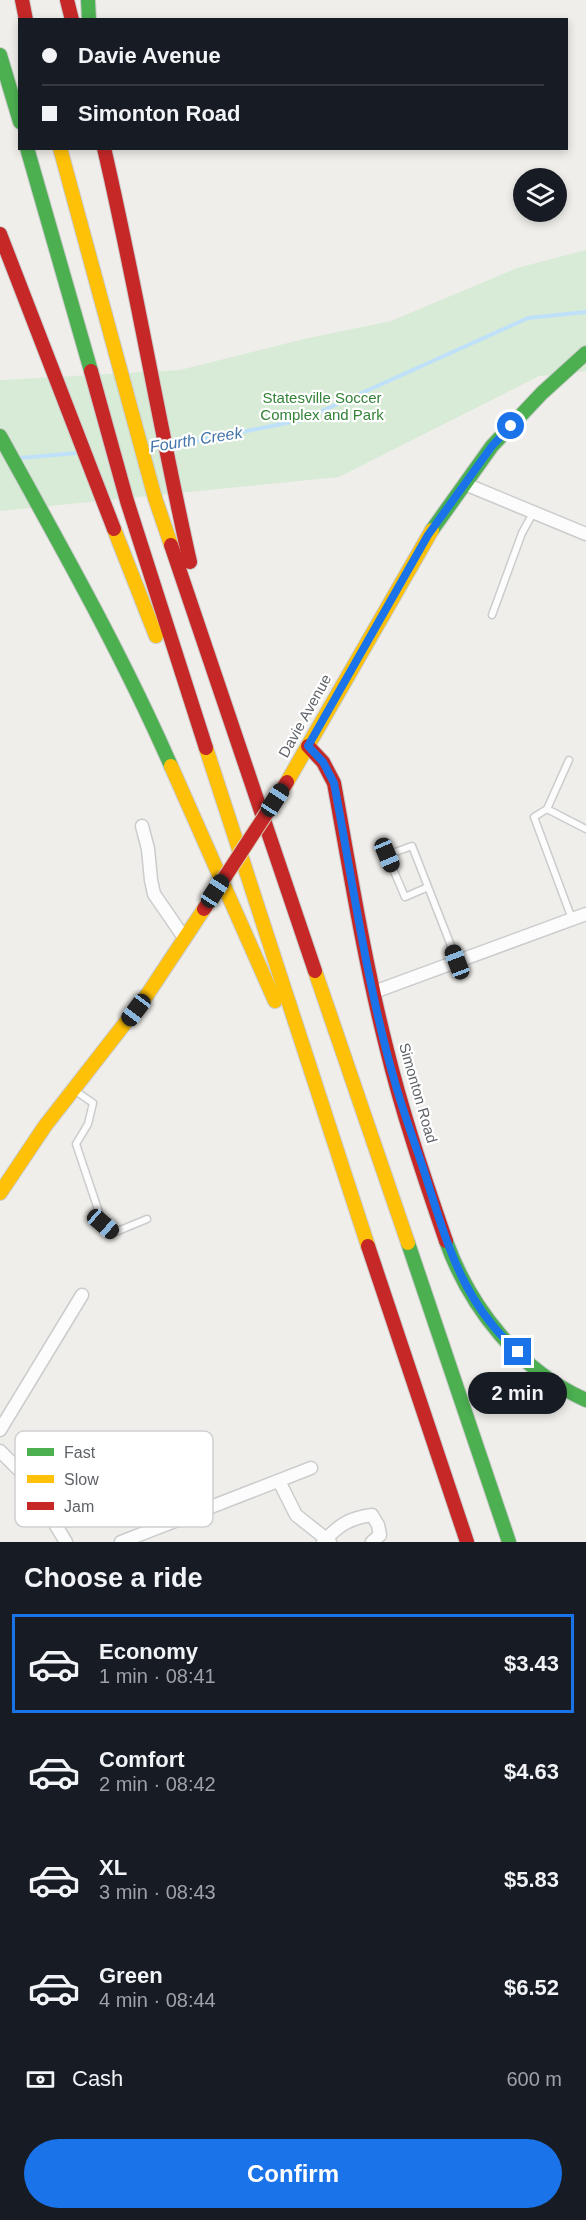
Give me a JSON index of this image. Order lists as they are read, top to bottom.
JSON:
{
  "streets": {
    "main road": ["Davie Avenue", "Simonton Road"]
  },
  "crossings": [
    ["Davie Avenue", "Simonton Road"]
  ],
  "water": ["Fourth Creek"],
  "parks": ["Statesville Soccer Complex and Park"],
  "legend": ["Fast", "Slow", "Jam"],
  "page": {
    "banner": ["Davie Avenue", "Simonton Road"],
    "bubble": "2 min",
    "heading": "Choose a ride",
    "list": [
      {
        "name": "Economy",
        "note": "1 min · 08:41",
        "value": "$3.43"
      },
      {
        "name": "Comfort",
        "note": "2 min · 08:42",
        "value": "$4.63"
      },
      {
        "name": "XL",
        "note": "3 min · 08:43",
        "value": "$5.83"
      },
      {
        "name": "Green",
        "note": "4 min · 08:44",
        "value": "$6.52"
      }
    ],
    "pay": ["Cash", "600 m"],
    "buttons": "Confirm"
  }
}
